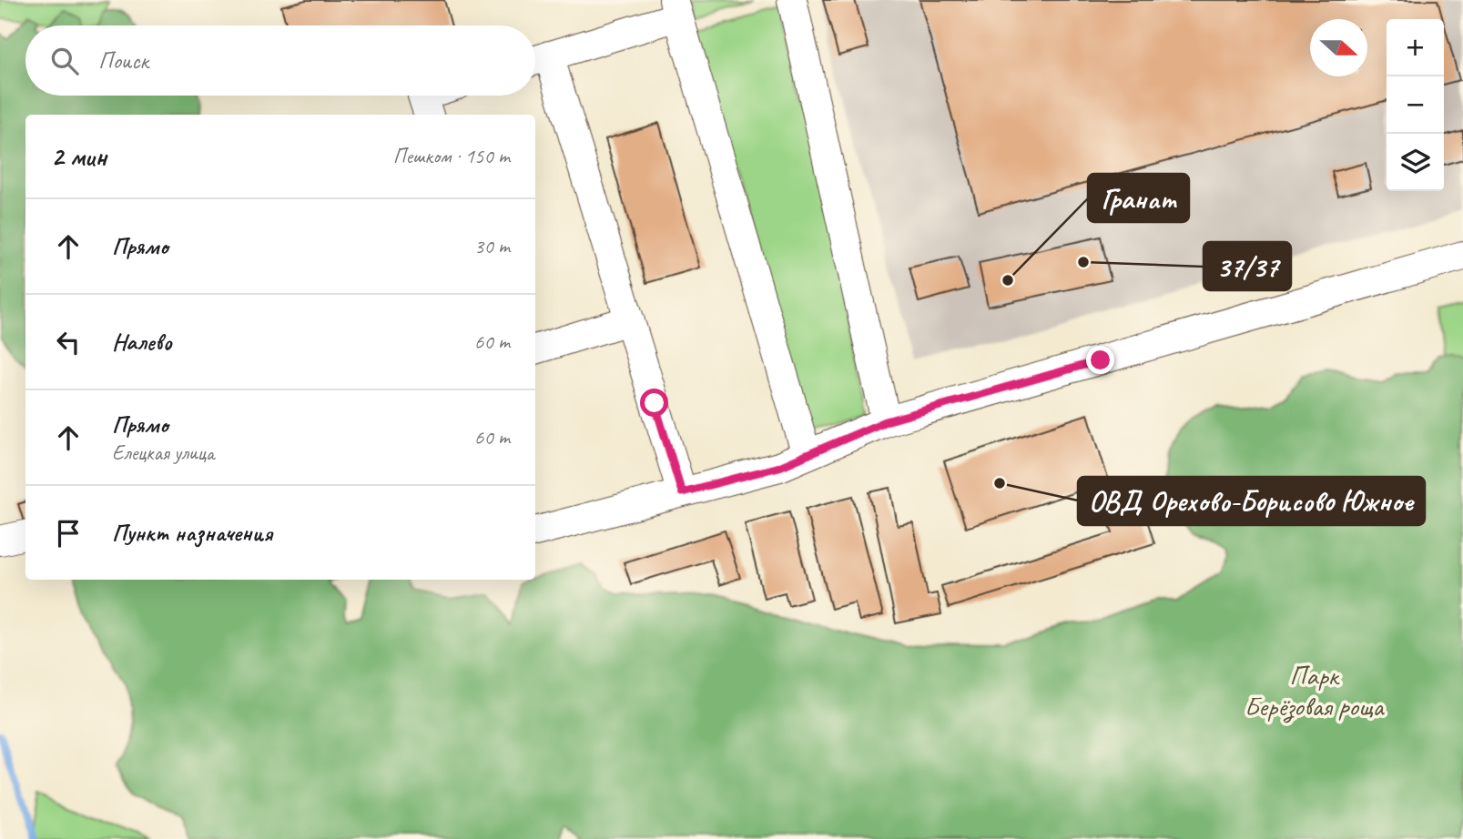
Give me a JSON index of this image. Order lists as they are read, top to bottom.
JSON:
{
  "parks": ["Парк Берёзовая роща"],
  "places": ["37/37", "Гранат", "ОВД Орехово-Борисово Южное"],
  "north": "right",
  "page": {
    "map_buttons": ["+", "−"],
    "search": "Поиск",
    "heading": ["2 мин", "Пешком · 150 m"],
    "list": [
      ["Прямо", "30 m"],
      ["Налево", "60 m"],
      ["Прямо", "Елецкая улица", "60 m"],
      "Пункт назначения"
    ]
  }
}
